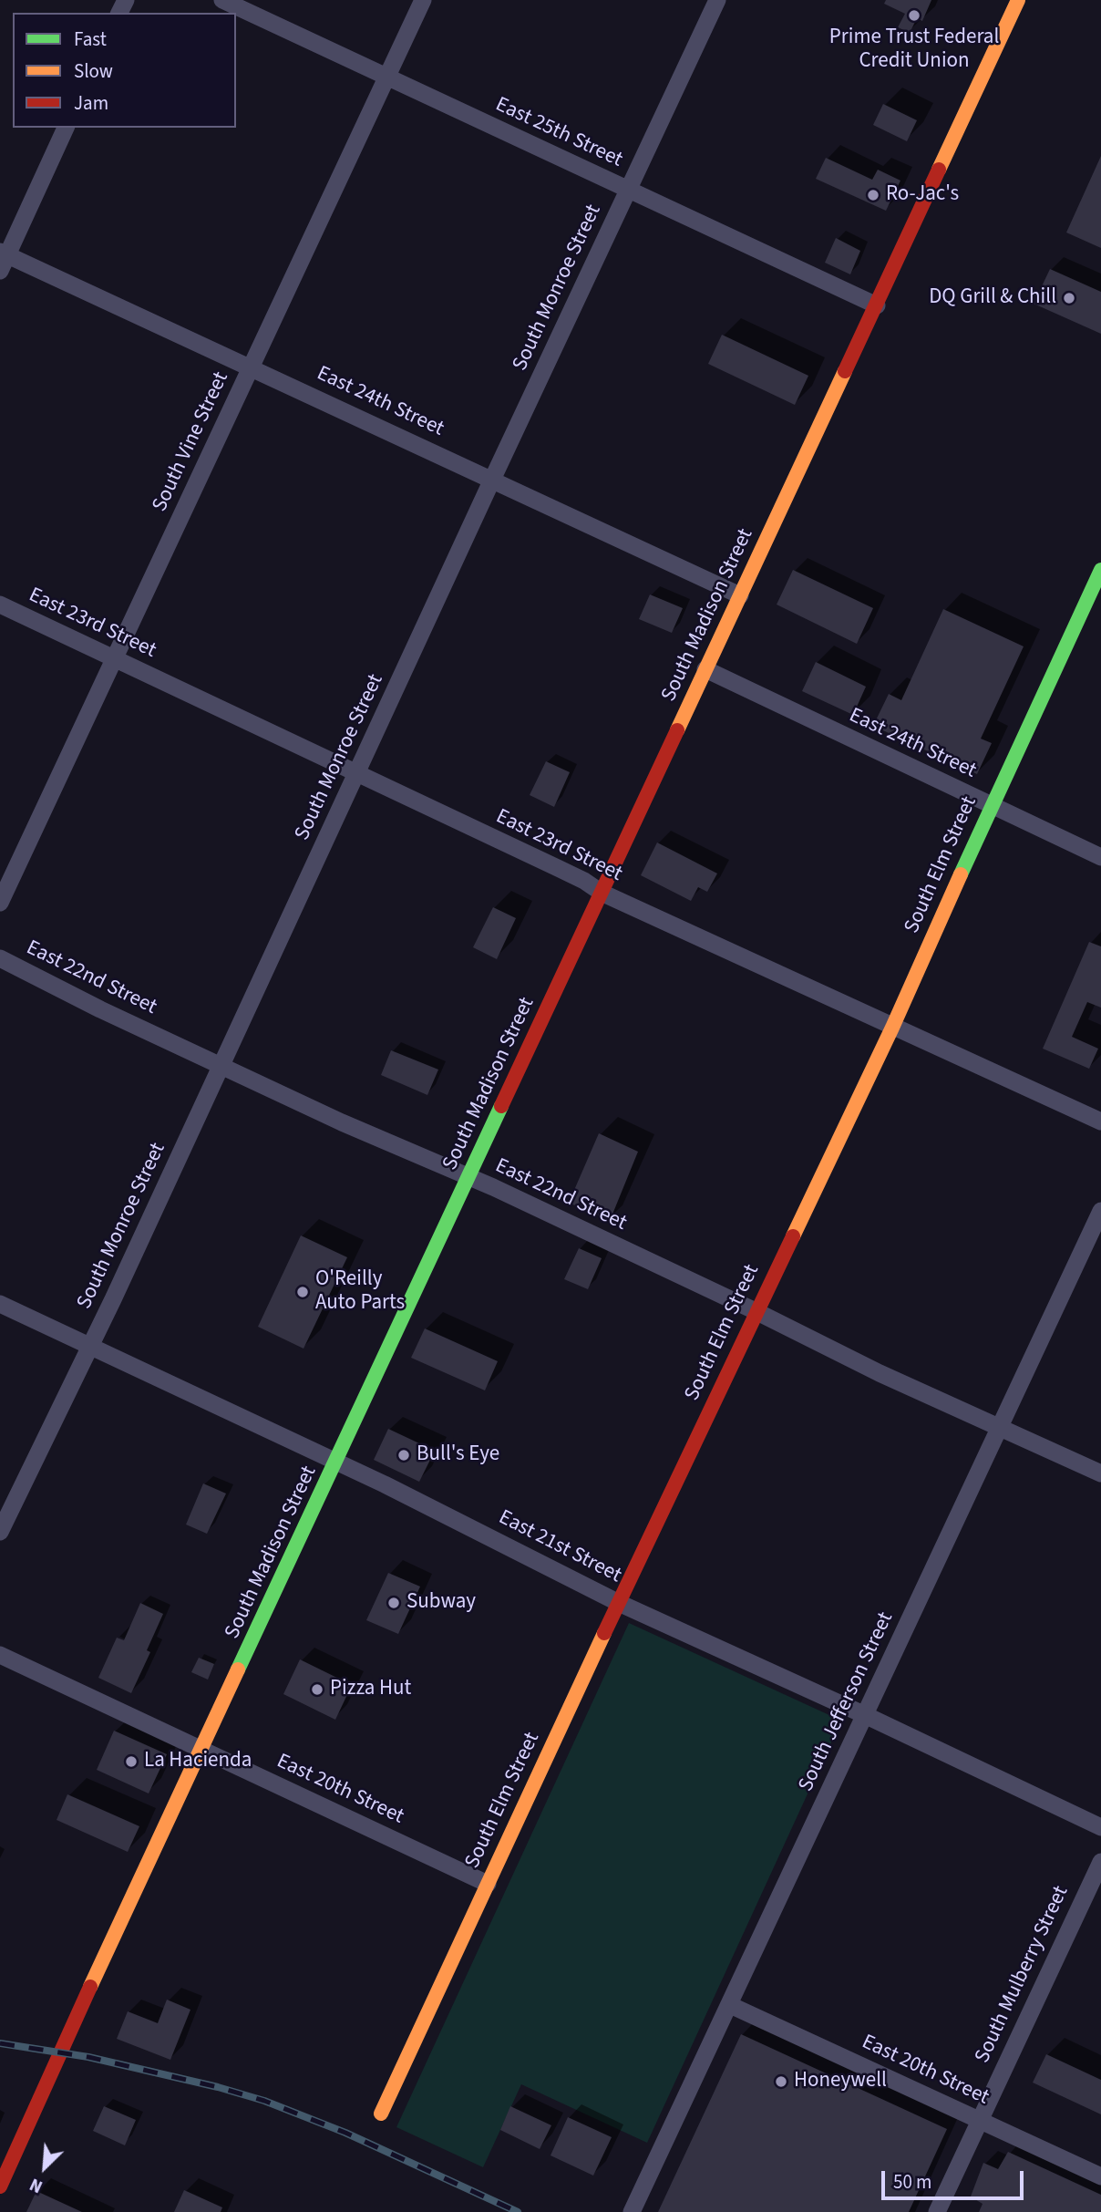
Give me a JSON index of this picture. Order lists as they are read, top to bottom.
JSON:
{
  "streets": {
    "main road": ["South Madison Street", "South Elm Street"],
    "street": [
      "East 25th Street",
      "South Monroe Street",
      "East 24th Street",
      "South Vine Street",
      "East 23rd Street",
      "East 22nd Street",
      "East 21st Street",
      "South Jefferson Street",
      "East 20th Street",
      "South Mulberry Street"
    ]
  },
  "crossings": [
    ["East 25th Street", "South Monroe Street"],
    ["East 25th Street", "South Vine Street"],
    ["East 25th Street", "South Madison Street"],
    ["South Monroe Street", "East 24th Street"],
    ["South Monroe Street", "East 23rd Street"],
    ["South Monroe Street", "East 22nd Street"],
    ["South Monroe Street", "East 21st Street"],
    ["East 24th Street", "South Vine Street"],
    ["East 24th Street", "South Madison Street"],
    ["East 24th Street", "South Elm Street"],
    ["South Vine Street", "East 23rd Street"],
    ["South Madison Street", "East 23rd Street"],
    ["South Madison Street", "East 22nd Street"],
    ["South Madison Street", "East 21st Street"],
    ["South Madison Street", "East 20th Street"],
    ["East 23rd Street", "South Elm Street"],
    ["South Elm Street", "East 22nd Street"],
    ["South Elm Street", "East 21st Street"],
    ["South Elm Street", "East 20th Street"],
    ["East 22nd Street", "South Jefferson Street"],
    ["East 21st Street", "South Jefferson Street"],
    ["South Jefferson Street", "East 20th Street"],
    ["East 20th Street", "South Mulberry Street"]
  ],
  "places": [
    "Prime Trust Federal Credit Union",
    "Ro-Jac's",
    "DQ Grill & Chill",
    "O'Reilly Auto Parts",
    "Bull's Eye",
    "Subway",
    "Pizza Hut",
    "La Hacienda",
    "Honeywell"
  ],
  "legend": ["Fast", "Slow", "Jam"],
  "scale_bar": "50 m",
  "north": "bottom left"
}
